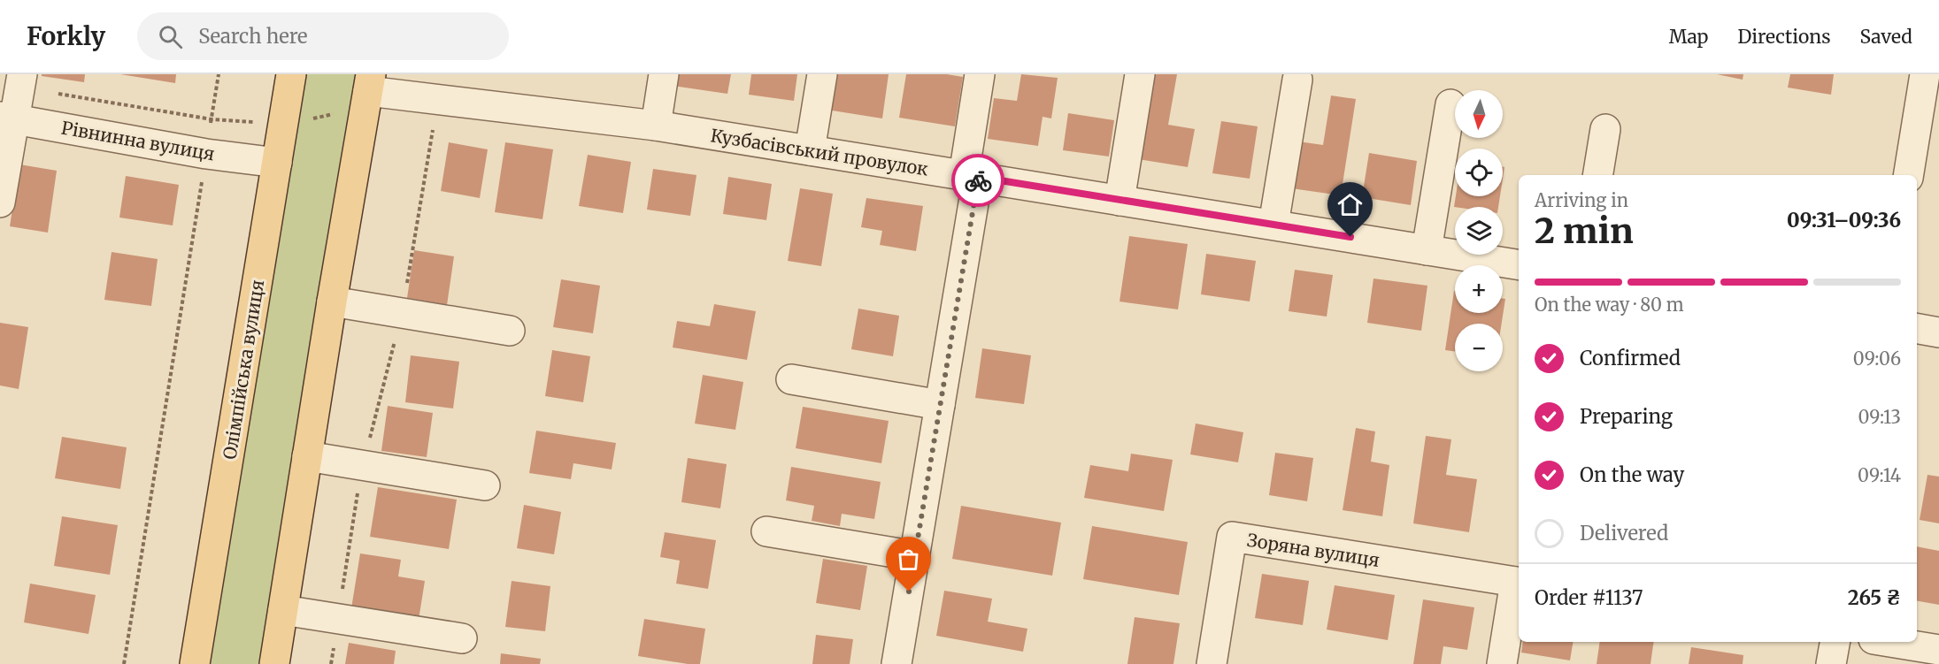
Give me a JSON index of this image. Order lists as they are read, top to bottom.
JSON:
{
  "streets": {
    "main road": ["Олімпійська вулиця"],
    "street": ["Рівнинна вулиця", "Кузбасівський провулок", "Зоряна вулиця"]
  },
  "crossings": [
    ["Рівнинна вулиця", "Олімпійська вулиця"]
  ],
  "north": "bottom",
  "page": {
    "header": "Forkly",
    "search": "Search here",
    "nav": ["Map", "Directions", "Saved"],
    "map_buttons": ["+", "−"],
    "heading": ["2 min", "Arriving in", "09:31–09:36"],
    "panel": ["Order #1137", "265 ₴"],
    "bar": "On the way · 80 m",
    "list": [
      ["Confirmed", "09:06"],
      ["Preparing", "09:13"],
      ["On the way", "09:14"],
      "Delivered"
    ]
  }
}
